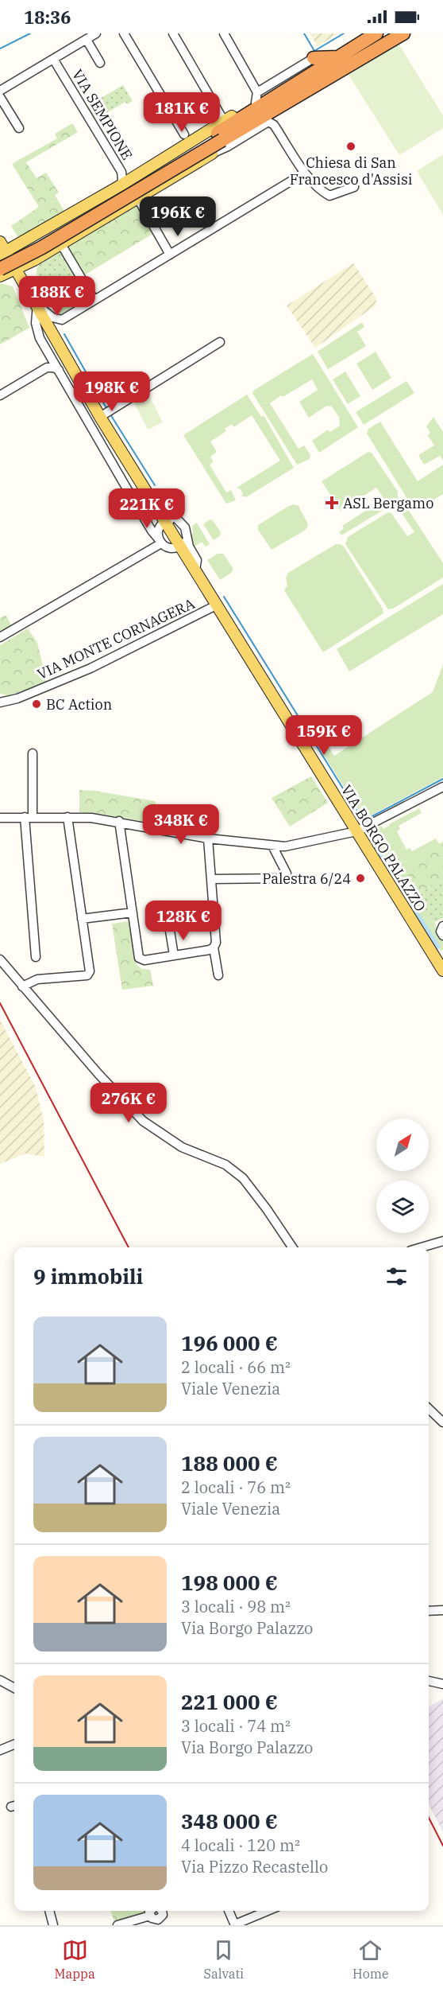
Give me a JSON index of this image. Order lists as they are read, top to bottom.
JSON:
{
  "streets": {
    "main road": ["VIA BORGO PALAZZO"],
    "street": ["VIA SEMPIONE", "VIA MONTE CORNAGERA"]
  },
  "crossings": [
    ["VIA MONTE CORNAGERA", "VIA BORGO PALAZZO"]
  ],
  "places": {
    "other": ["Chiesa di San Francesco d'Assisi", "BC Action", "Palestra 6/24"],
    "health": ["ASL Bergamo"]
  },
  "north": "top right",
  "page": {
    "status": "18:36",
    "price": [
      "181K €",
      "196K €",
      "188K €",
      "198K €",
      "221K €",
      "159K €",
      "348K €",
      "128K €",
      "276K €"
    ],
    "heading": "9 immobili",
    "list": [
      {
        "name": "196 000 €",
        "note": "2 locali · 66 m² · Viale Venezia"
      },
      {
        "name": "188 000 €",
        "note": "2 locali · 76 m² · Viale Venezia"
      },
      {
        "name": "198 000 €",
        "note": "3 locali · 98 m² · Via Borgo Palazzo"
      },
      {
        "name": "221 000 €",
        "note": "3 locali · 74 m² · Via Borgo Palazzo"
      },
      {
        "name": "348 000 €",
        "note": "4 locali · 120 m² · Via Pizzo Recastello"
      }
    ],
    "tabs": ["Mappa", "Salvati", "Home"]
  }
}
